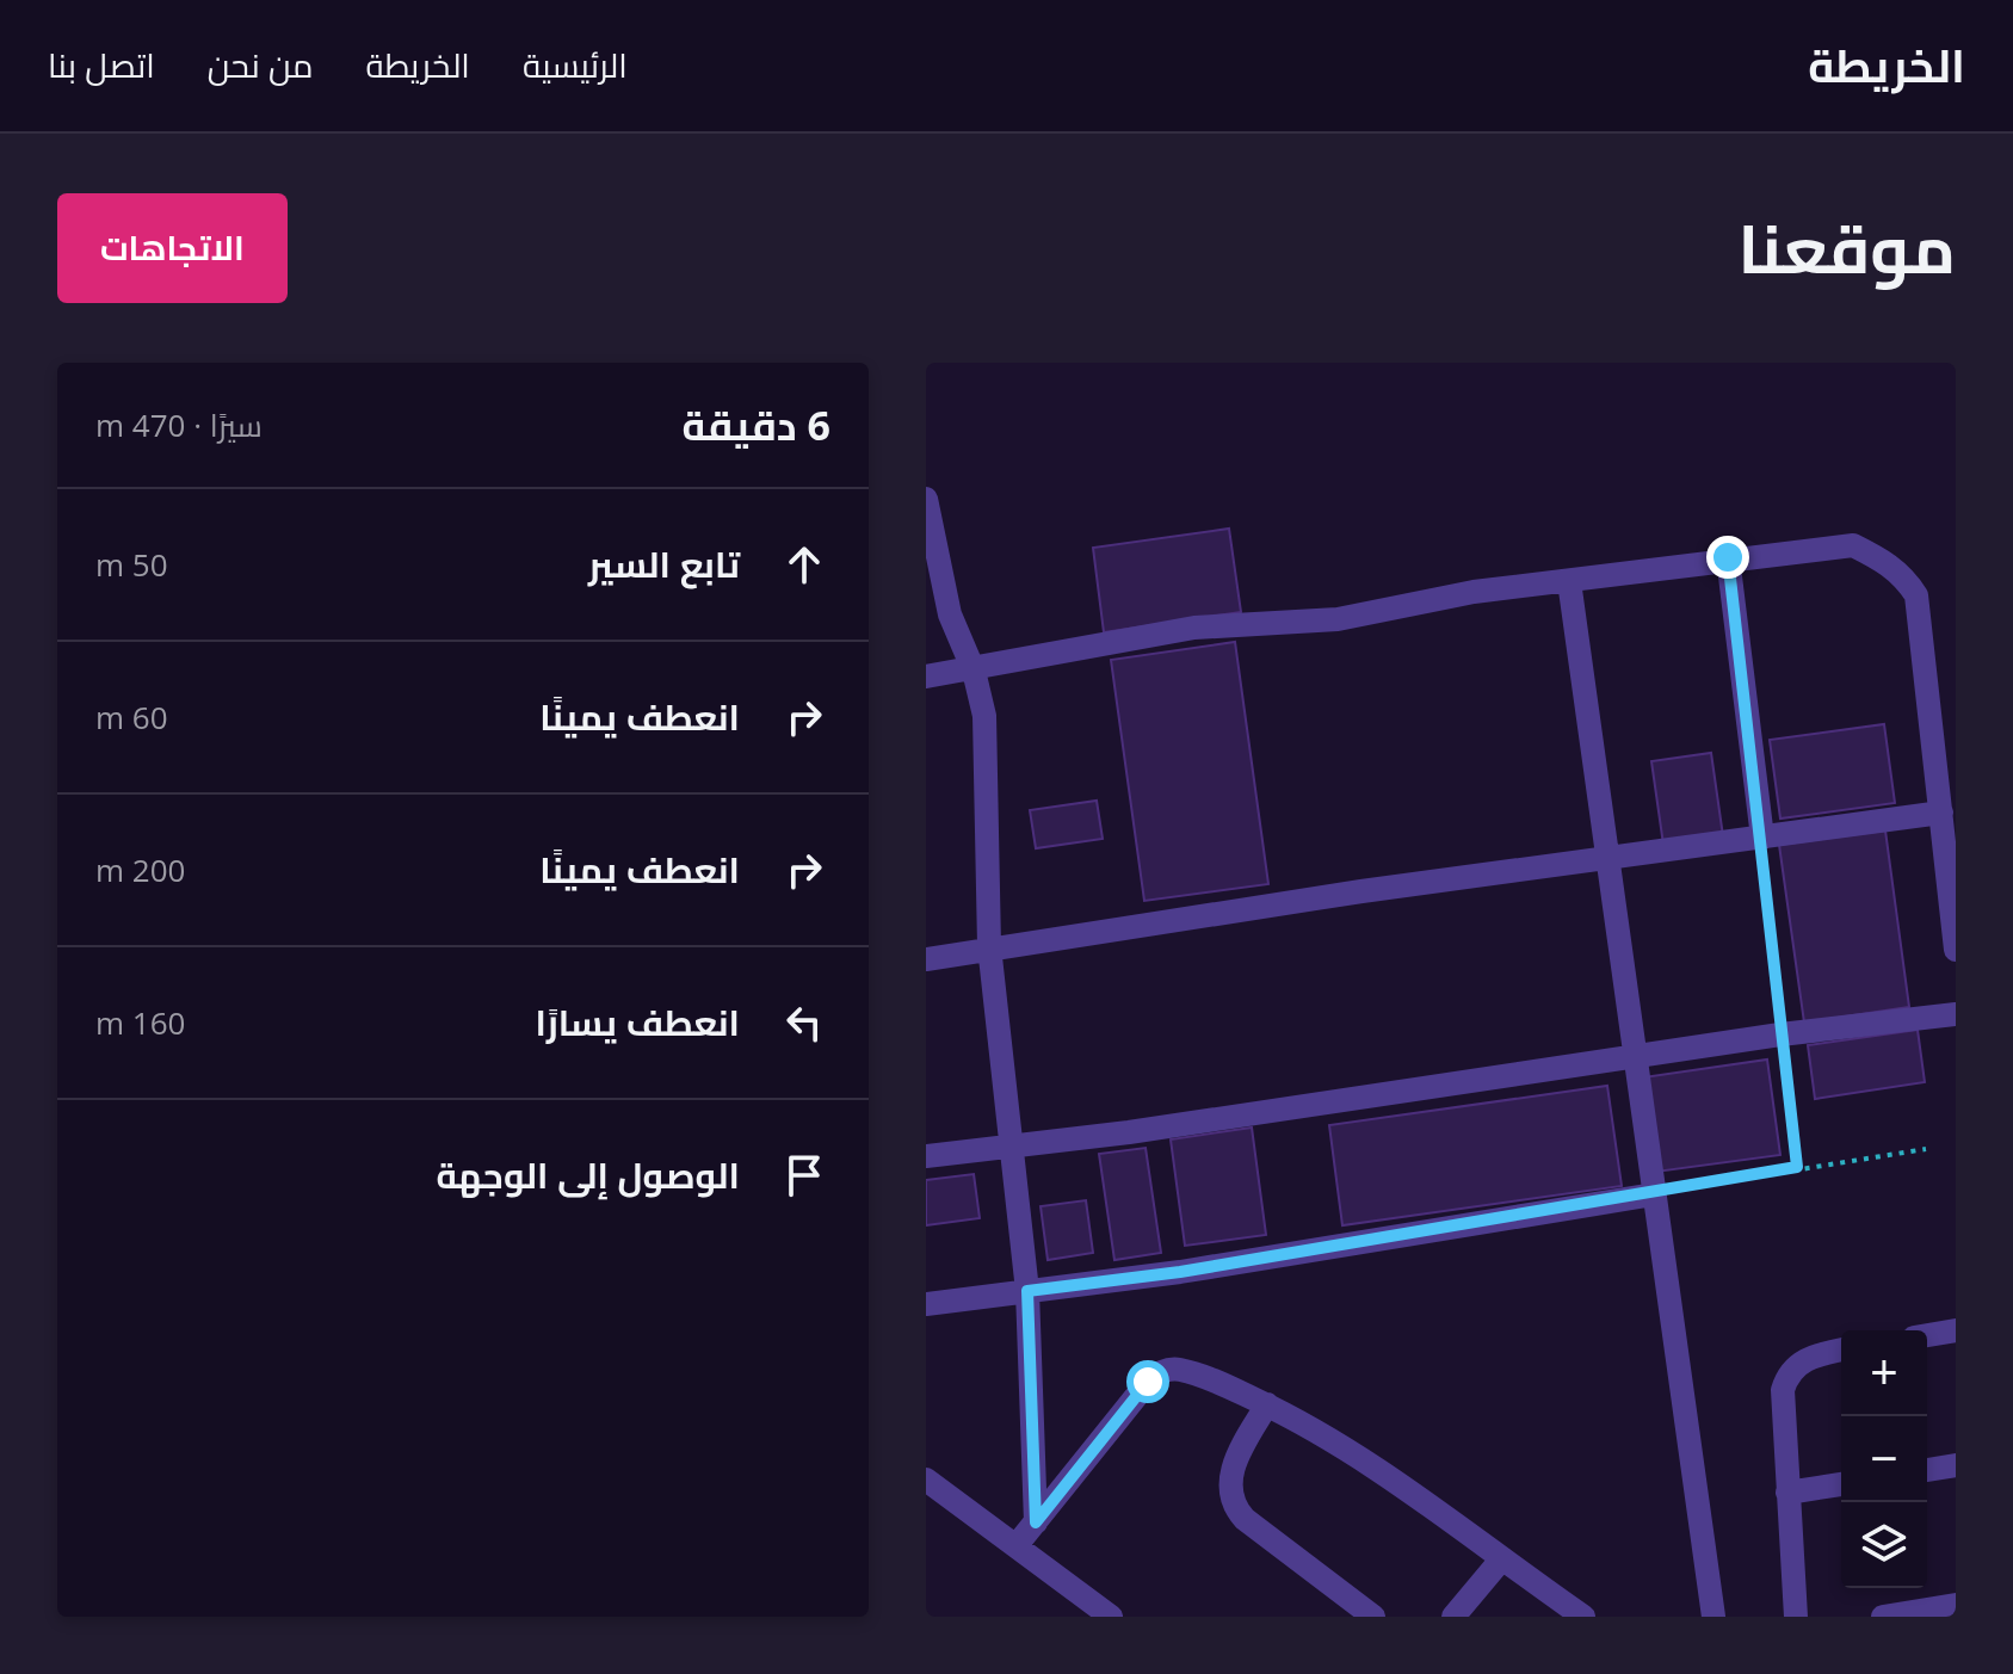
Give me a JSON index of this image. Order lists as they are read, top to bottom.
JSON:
{
  "page": {
    "header": "الخريطة",
    "nav": [
      "الرئيسية",
      "الخريطة",
      "من نحن",
      "اتصل بنا"
    ],
    "title": "موقعنا",
    "buttons": "الاتجاهات",
    "heading": ["6 دقيقة", "سيرًا · 470 m"],
    "list": [
      ["تابع السير", "50 m"],
      ["انعطف يمينًا", "60 m"],
      ["انعطف يمينًا", "200 m"],
      ["انعطف يسارًا", "160 m"],
      "الوصول إلى الوجهة"
    ],
    "map_buttons": ["+", "−"]
  }
}
